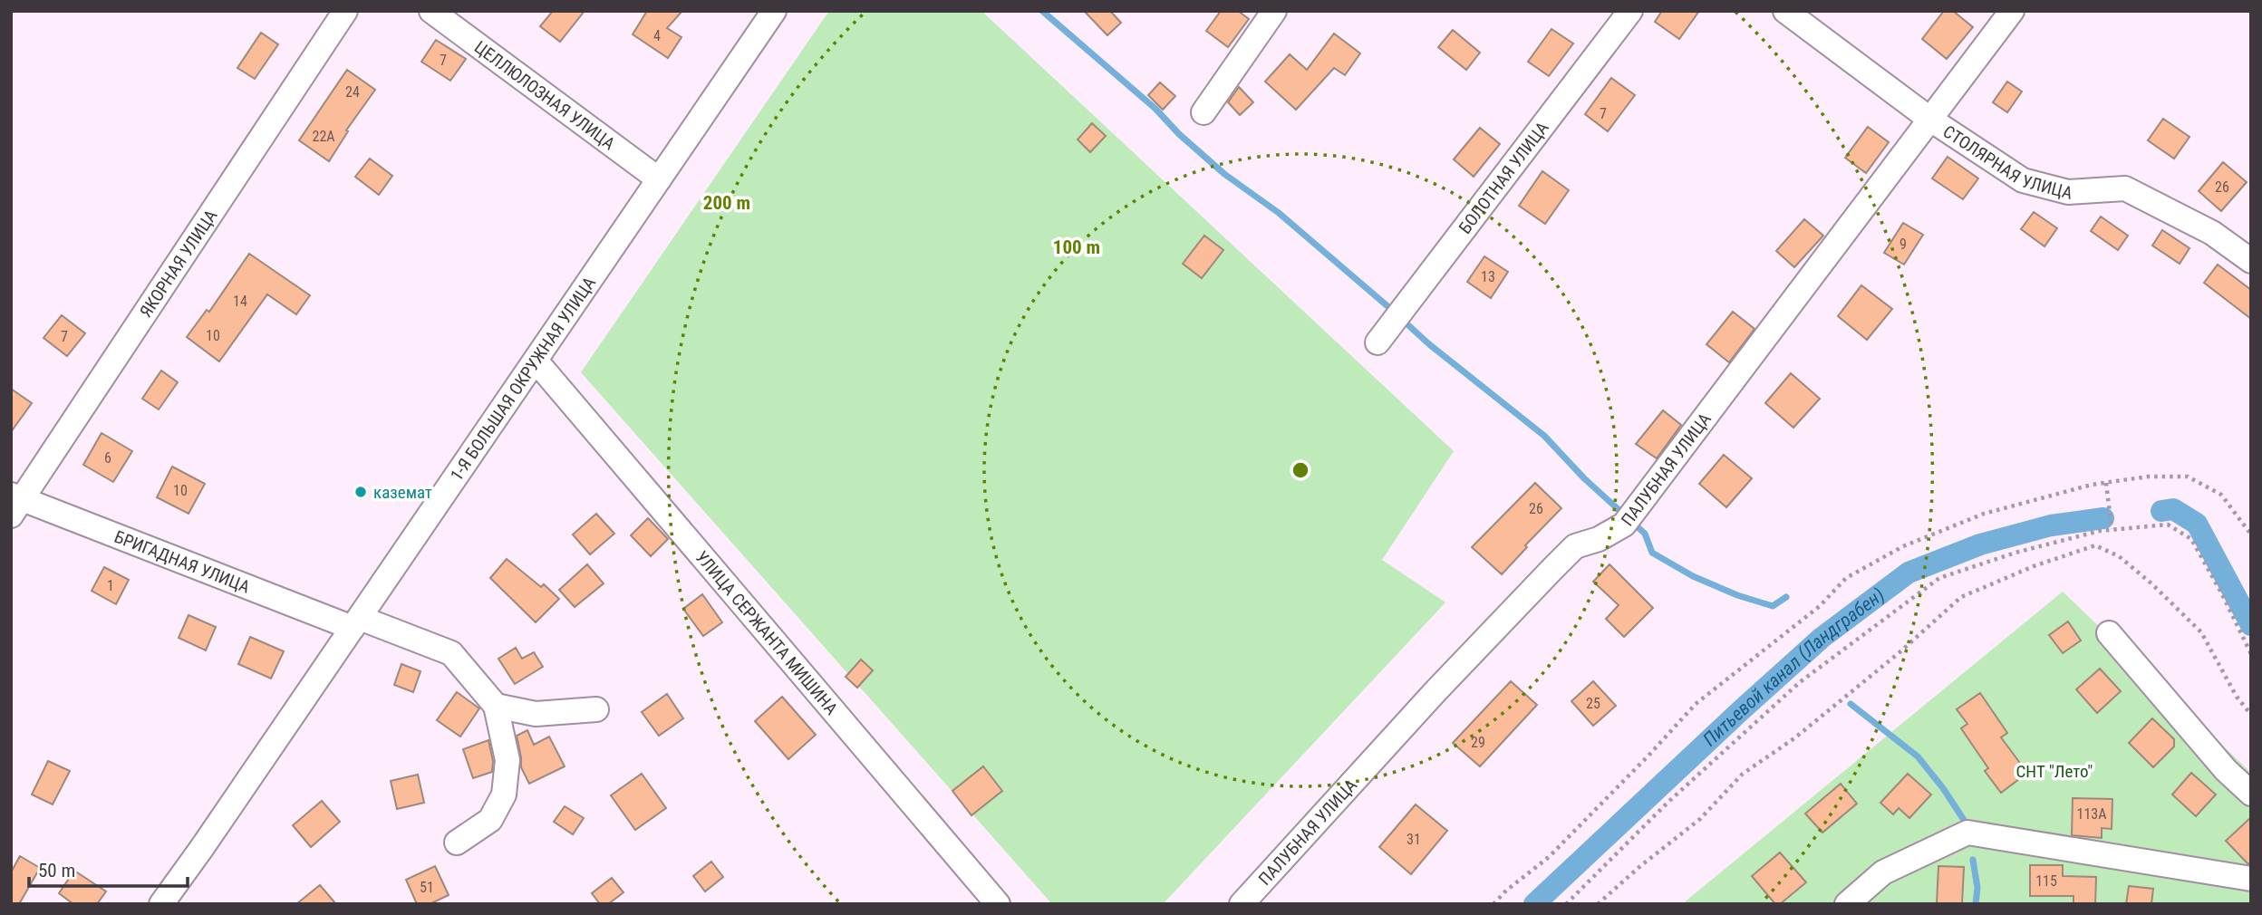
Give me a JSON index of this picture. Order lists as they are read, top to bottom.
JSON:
{
  "streets": {
    "street": [
      "ЦЕЛЛЮЛОЗНАЯ УЛИЦА",
      "СТОЛЯРНАЯ УЛИЦА",
      "БОЛОТНАЯ УЛИЦА",
      "ЯКОРНАЯ УЛИЦА",
      "1-Я БОЛЬШАЯ ОКРУЖНАЯ УЛИЦА",
      "ПАЛУБНАЯ УЛИЦА",
      "БРИГАДНАЯ УЛИЦА",
      "УЛИЦА СЕРЖАНТА МИШИНА"
    ]
  },
  "crossings": [
    ["ЦЕЛЛЮЛОЗНАЯ УЛИЦА", "1-Я БОЛЬШАЯ ОКРУЖНАЯ УЛИЦА"],
    ["СТОЛЯРНАЯ УЛИЦА", "ПАЛУБНАЯ УЛИЦА"],
    ["ЯКОРНАЯ УЛИЦА", "БРИГАДНАЯ УЛИЦА"],
    ["1-Я БОЛЬШАЯ ОКРУЖНАЯ УЛИЦА", "БРИГАДНАЯ УЛИЦА"],
    ["1-Я БОЛЬШАЯ ОКРУЖНАЯ УЛИЦА", "УЛИЦА СЕРЖАНТА МИШИНА"]
  ],
  "water": ["Питьевой канал (Ландграбен)"],
  "parks": ["СНТ \"Лето\""],
  "places": ["каземат"],
  "house_numbers": [
    "4",
    "7",
    "24",
    "7",
    "22А",
    "26",
    "9",
    "13",
    "14",
    "10",
    "7",
    "6",
    "10",
    "26",
    "1",
    "25",
    "29",
    "113А",
    "31",
    "115",
    "51"
  ],
  "scale_bar": "50 m",
  "rings": ["200 m", "100 m"]
}
